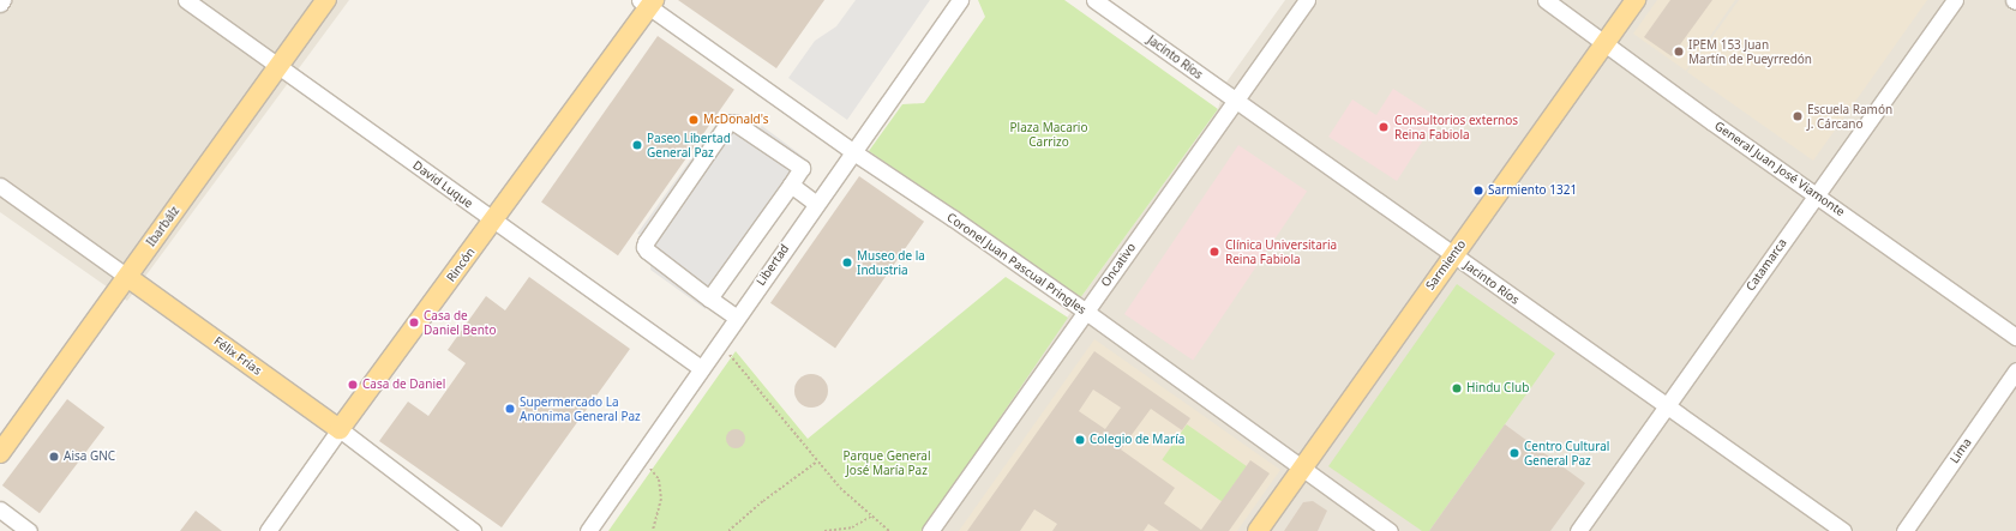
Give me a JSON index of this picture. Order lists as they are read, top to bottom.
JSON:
{
  "streets": {
    "main road": [
      "Ibarbálz",
      "Rincón",
      "Sarmiento",
      "Félix Frías"
    ],
    "street": [
      "Jacinto Ríos",
      "General Juan José Viamonte",
      "David Luque",
      "Coronel Juan Pascual Pringles",
      "Libertad",
      "Oncativo",
      "Catamarca",
      "Lima"
    ]
  },
  "crossings": [
    ["Jacinto Ríos", "Oncativo"],
    ["Jacinto Ríos", "Sarmiento"],
    ["Jacinto Ríos", "Catamarca"],
    ["General Juan José Viamonte", "Sarmiento"],
    ["General Juan José Viamonte", "Catamarca"],
    ["David Luque", "Ibarbálz"],
    ["David Luque", "Rincón"],
    ["David Luque", "Libertad"],
    ["Ibarbálz", "Félix Frías"],
    ["Coronel Juan Pascual Pringles", "Rincón"],
    ["Coronel Juan Pascual Pringles", "Libertad"],
    ["Coronel Juan Pascual Pringles", "Oncativo"],
    ["Coronel Juan Pascual Pringles", "Sarmiento"],
    ["Rincón", "Félix Frías"]
  ],
  "parks": ["Plaza Macario Carrizo", "Parque General José María Paz"],
  "places": [
    "IPEM 153 Juan Martín de Pueyrredón",
    "Escuela Ramón J. Cárcano",
    "McDonald's",
    "Consultorios externos Reina Fabiola",
    "Paseo Libertad General Paz",
    "Sarmiento 1321",
    "Clínica Universitaria Reina Fabiola",
    "Museo de la Industria",
    "Casa de Daniel Bento",
    "Casa de Daniel",
    "Hindu Club",
    "Supermercado La Anonima General Paz",
    "Colegio de María",
    "Centro Cultural General Paz",
    "Aisa GNC"
  ]
}
